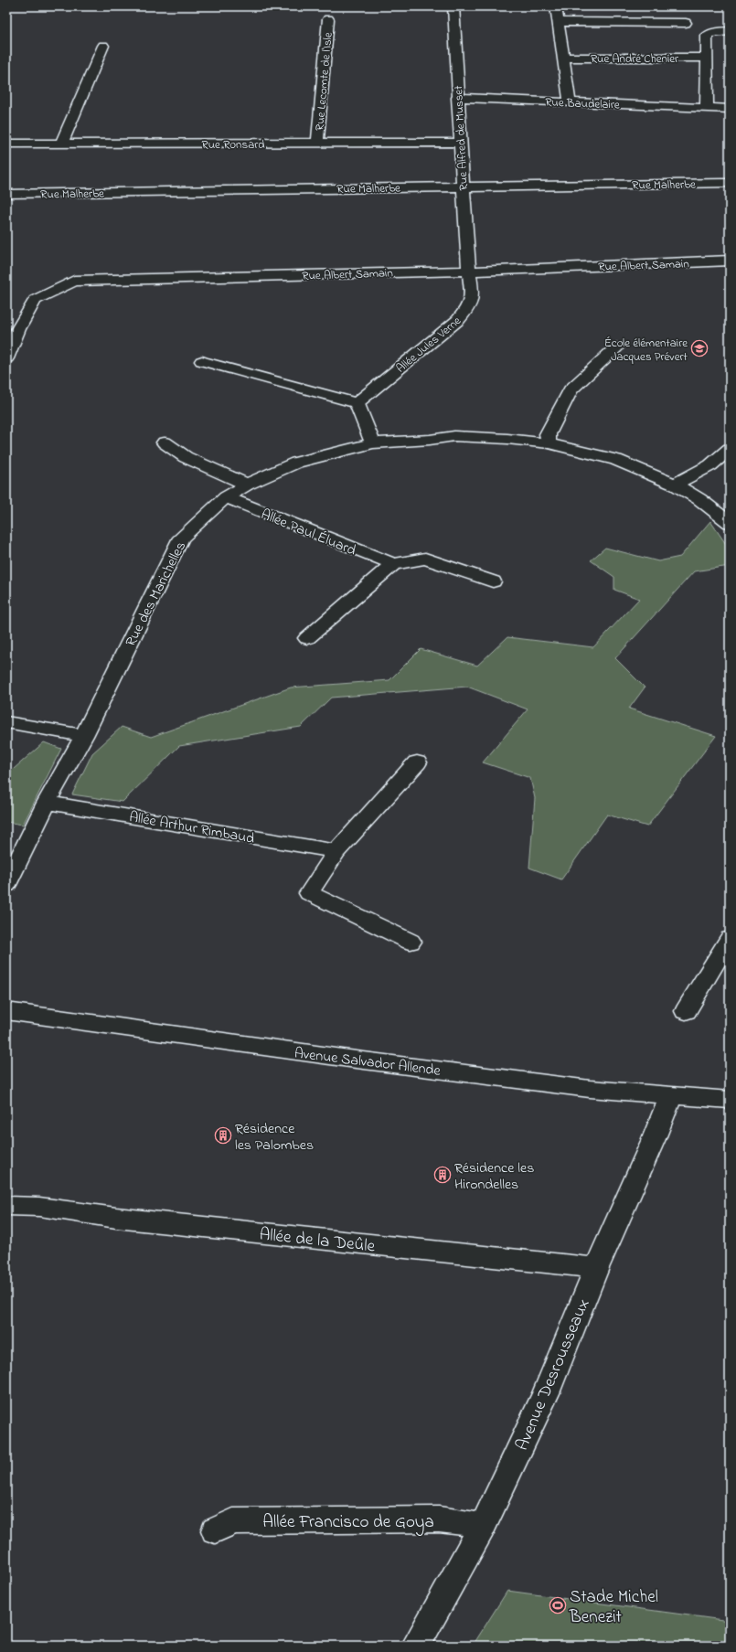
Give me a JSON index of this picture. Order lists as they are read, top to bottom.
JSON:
{
  "streets": {
    "street": [
      "Rue André Chenier",
      "Rue Lecomte de l'Isle",
      "Rue Baudelaire",
      "Rue Alfred de Musset",
      "Rue Ronsard",
      "Rue Malherbe",
      "Rue Albert Samain",
      "Allée Jules Verne",
      "Allée Paul Éluard",
      "Rue des Marichelles",
      "Allée Arthur Rimbaud",
      "Avenue Salvador Allende",
      "Allée de la Deûle",
      "Avenue Desrousseaux",
      "Allée Francisco de Goya"
    ]
  },
  "crossings": [
    ["Rue Lecomte de l'Isle", "Rue Ronsard"],
    ["Rue Baudelaire", "Rue Alfred de Musset"],
    ["Rue Alfred de Musset", "Rue Ronsard"],
    ["Rue Alfred de Musset", "Rue Malherbe"],
    ["Rue Alfred de Musset", "Rue Albert Samain"],
    ["Rue Alfred de Musset", "Allée Jules Verne"],
    ["Rue Albert Samain", "Allée Jules Verne"],
    ["Allée Paul Éluard", "Rue des Marichelles"],
    ["Rue des Marichelles", "Allée Arthur Rimbaud"],
    ["Avenue Salvador Allende", "Avenue Desrousseaux"],
    ["Allée de la Deûle", "Avenue Desrousseaux"],
    ["Avenue Desrousseaux", "Allée Francisco de Goya"]
  ],
  "places": {
    "school or university": ["École élémentaire Jacques Prévert"],
    "building": ["Résidence les Palombes", "Résidence les Hirondelles"],
    "sports": ["Stade Michel Benezit"]
  }
}
